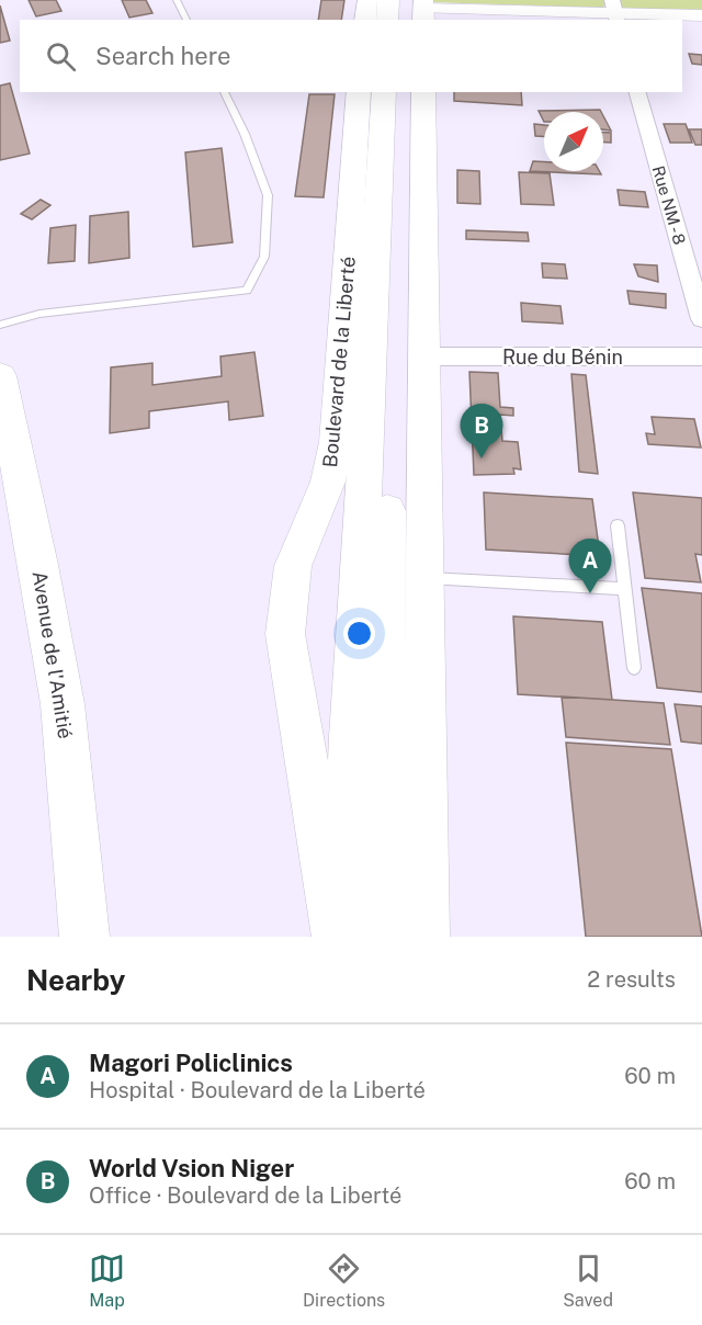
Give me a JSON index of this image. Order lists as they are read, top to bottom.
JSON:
{
  "streets": {
    "main road": ["Boulevard de la Liberté", "Avenue de l'Amitié"],
    "street": ["Rue NM - 8", "Rue du Bénin"]
  },
  "north": "top right",
  "page": {
    "search": "Search here",
    "pins": ["B", "A"],
    "heading": ["Nearby", "2 results"],
    "list": [
      {
        "mark": "A",
        "name": "Magori Policlinics",
        "note": "Hospital · Boulevard de la Liberté",
        "value": "60 m"
      },
      {
        "mark": "B",
        "name": "World Vsion Niger",
        "note": "Office · Boulevard de la Liberté",
        "value": "60 m"
      }
    ],
    "nav": ["Map", "Directions", "Saved"]
  }
}
